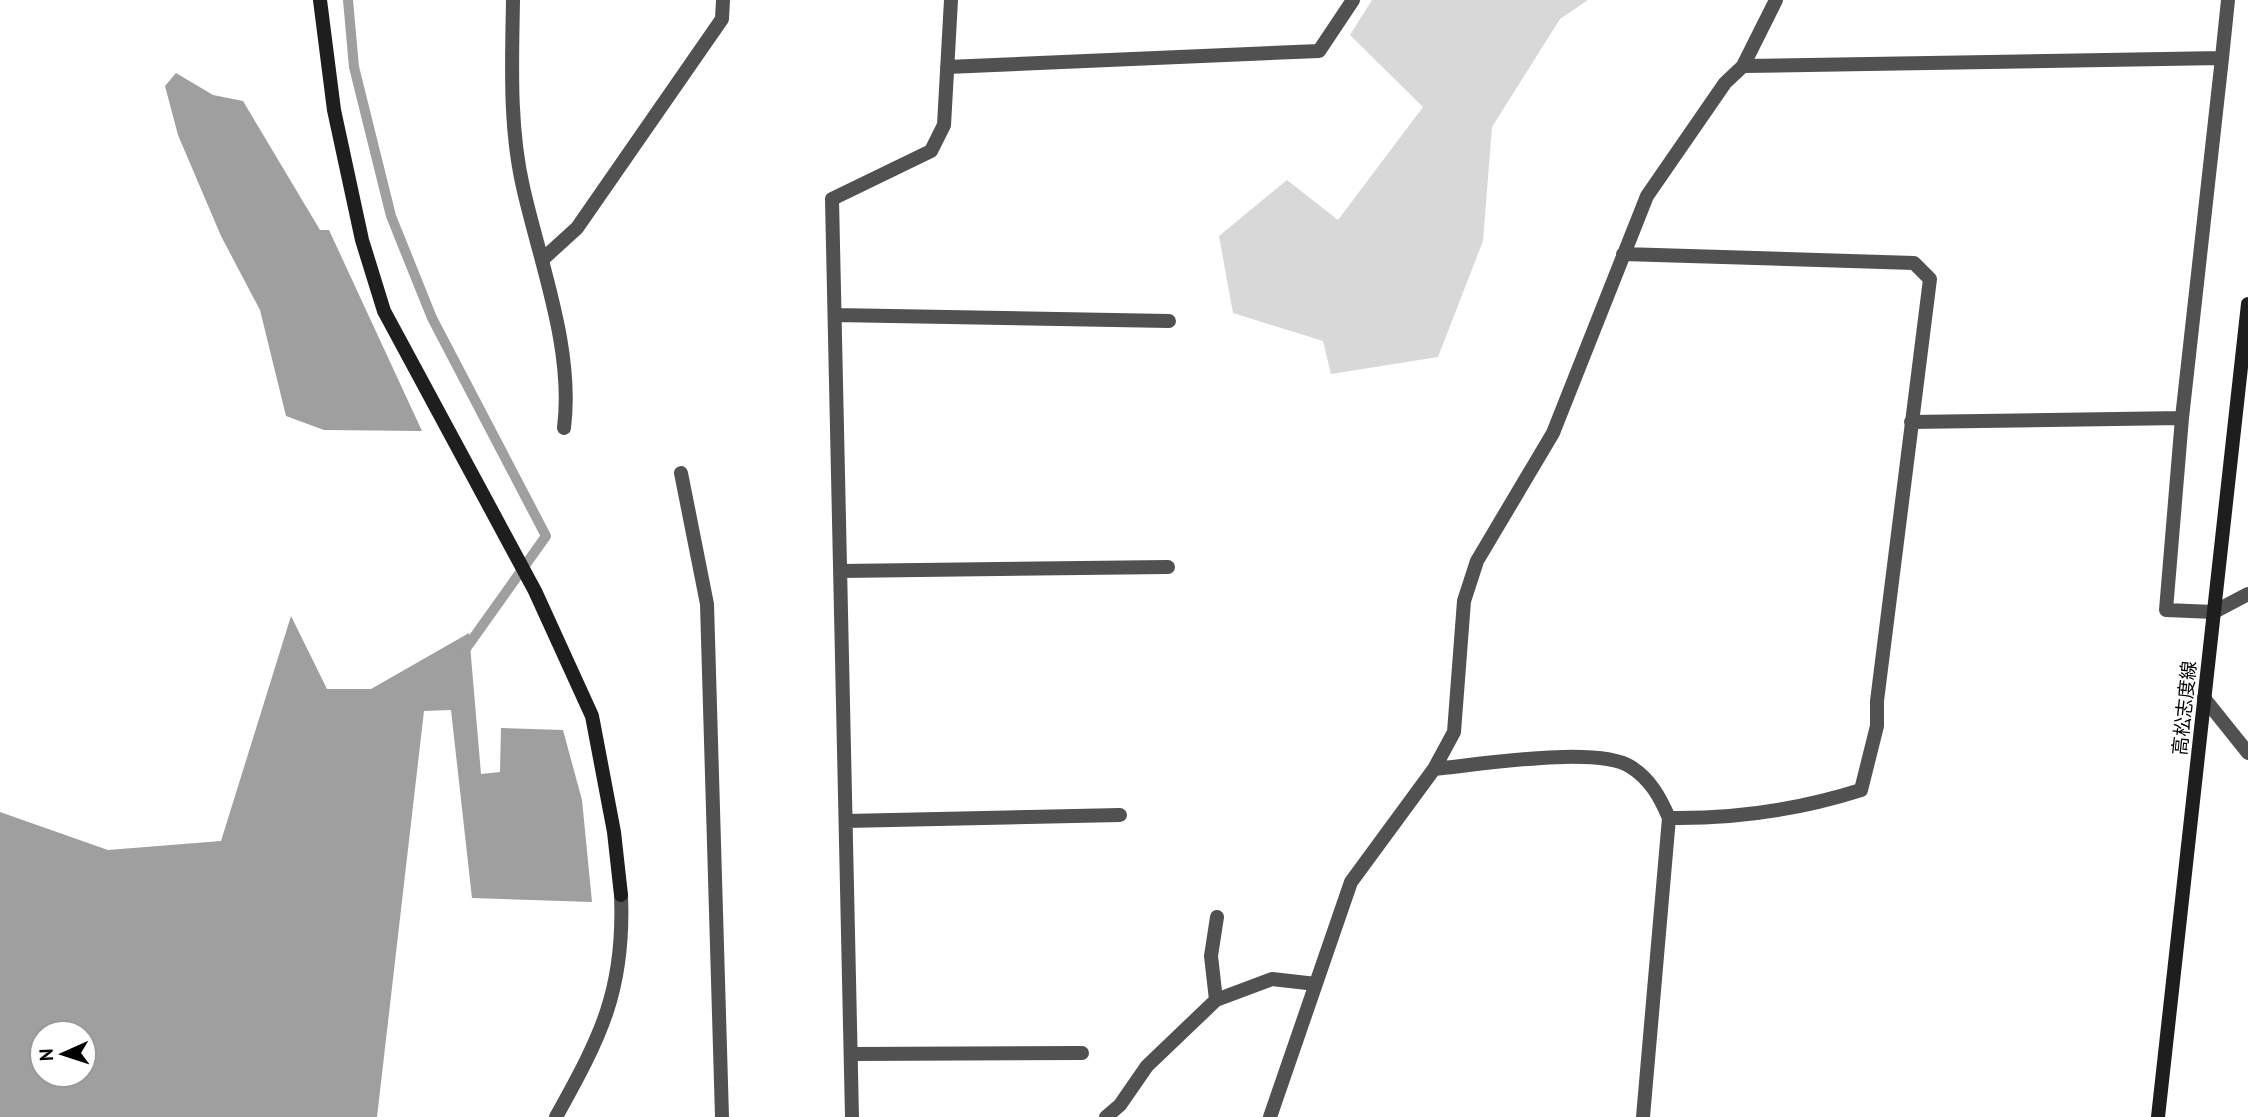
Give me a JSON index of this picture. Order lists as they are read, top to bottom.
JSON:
{
  "streets": {
    "street": ["高松志度線"]
  },
  "north": "left"
}
